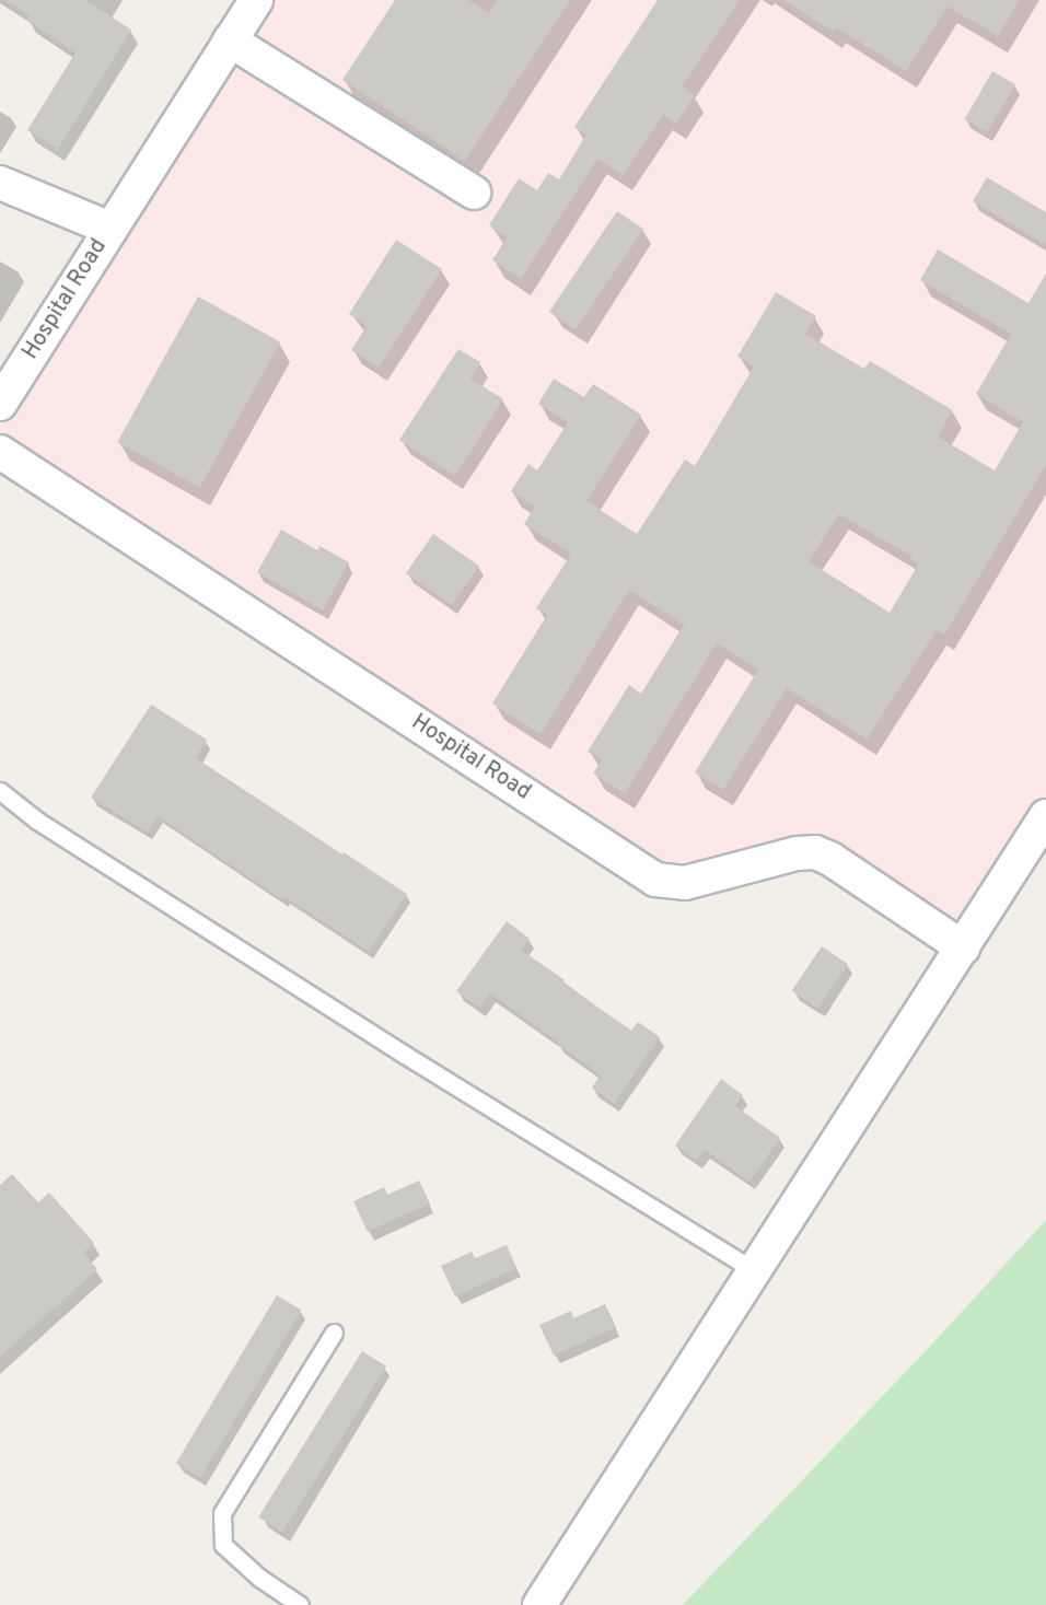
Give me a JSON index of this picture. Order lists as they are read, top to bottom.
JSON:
{
  "streets": {
    "street": ["Hospital Road"]
  }
}
